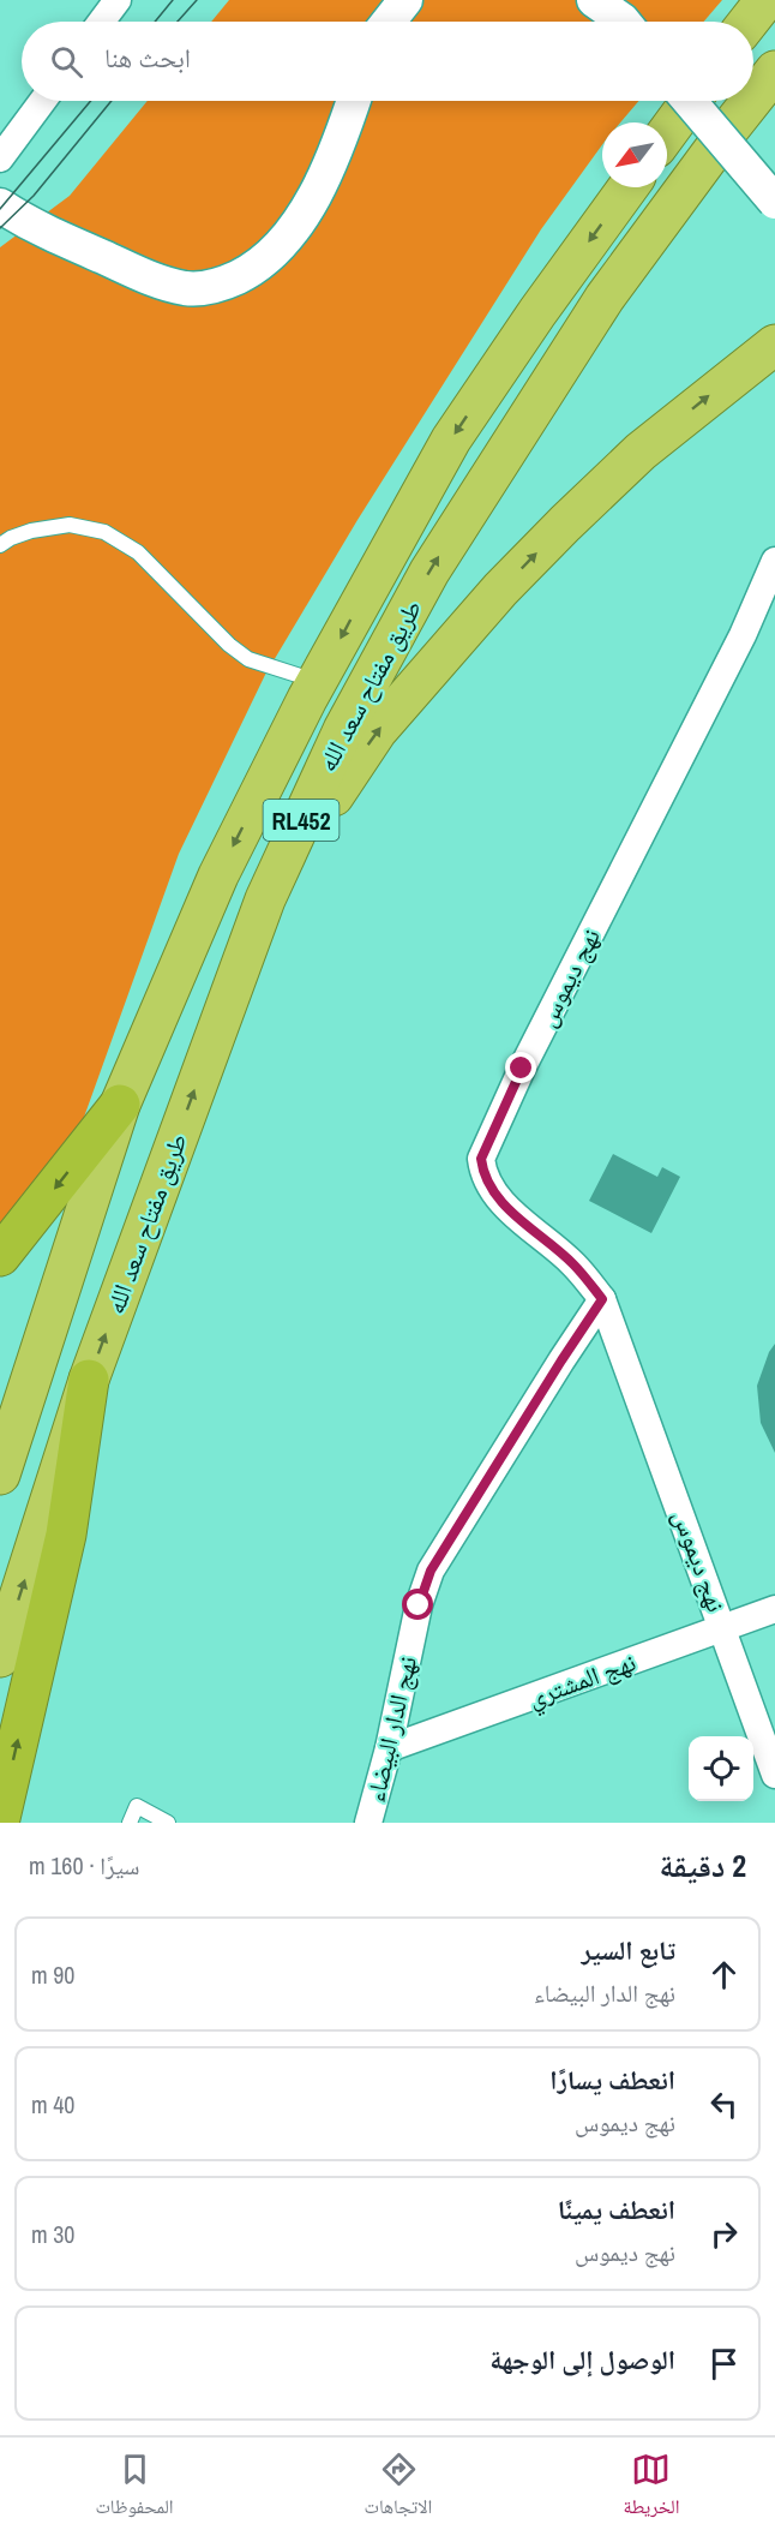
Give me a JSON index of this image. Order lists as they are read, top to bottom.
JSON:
{
  "streets": {
    "highway": ["طريق مفتاح سعد الله", "RL452"],
    "street": ["نهج ديموس", "نهج المشتري", "نهج الدار البيضاء"]
  },
  "crossings": [
    ["نهج ديموس", "نهج المشتري"],
    ["نهج ديموس", "نهج الدار البيضاء"],
    ["نهج المشتري", "نهج الدار البيضاء"]
  ],
  "north": "bottom left",
  "page": {
    "search": "ابحث هنا",
    "heading": ["2 دقيقة", "سيرًا · 160 m"],
    "list": [
      ["تابع السير", "نهج الدار البيضاء", "90 m"],
      ["انعطف يسارًا", "نهج ديموس", "40 m"],
      ["انعطف يمينًا", "نهج ديموس", "30 m"],
      "الوصول إلى الوجهة"
    ],
    "nav": ["الخريطة", "الاتجاهات", "المحفوظات"]
  }
}
